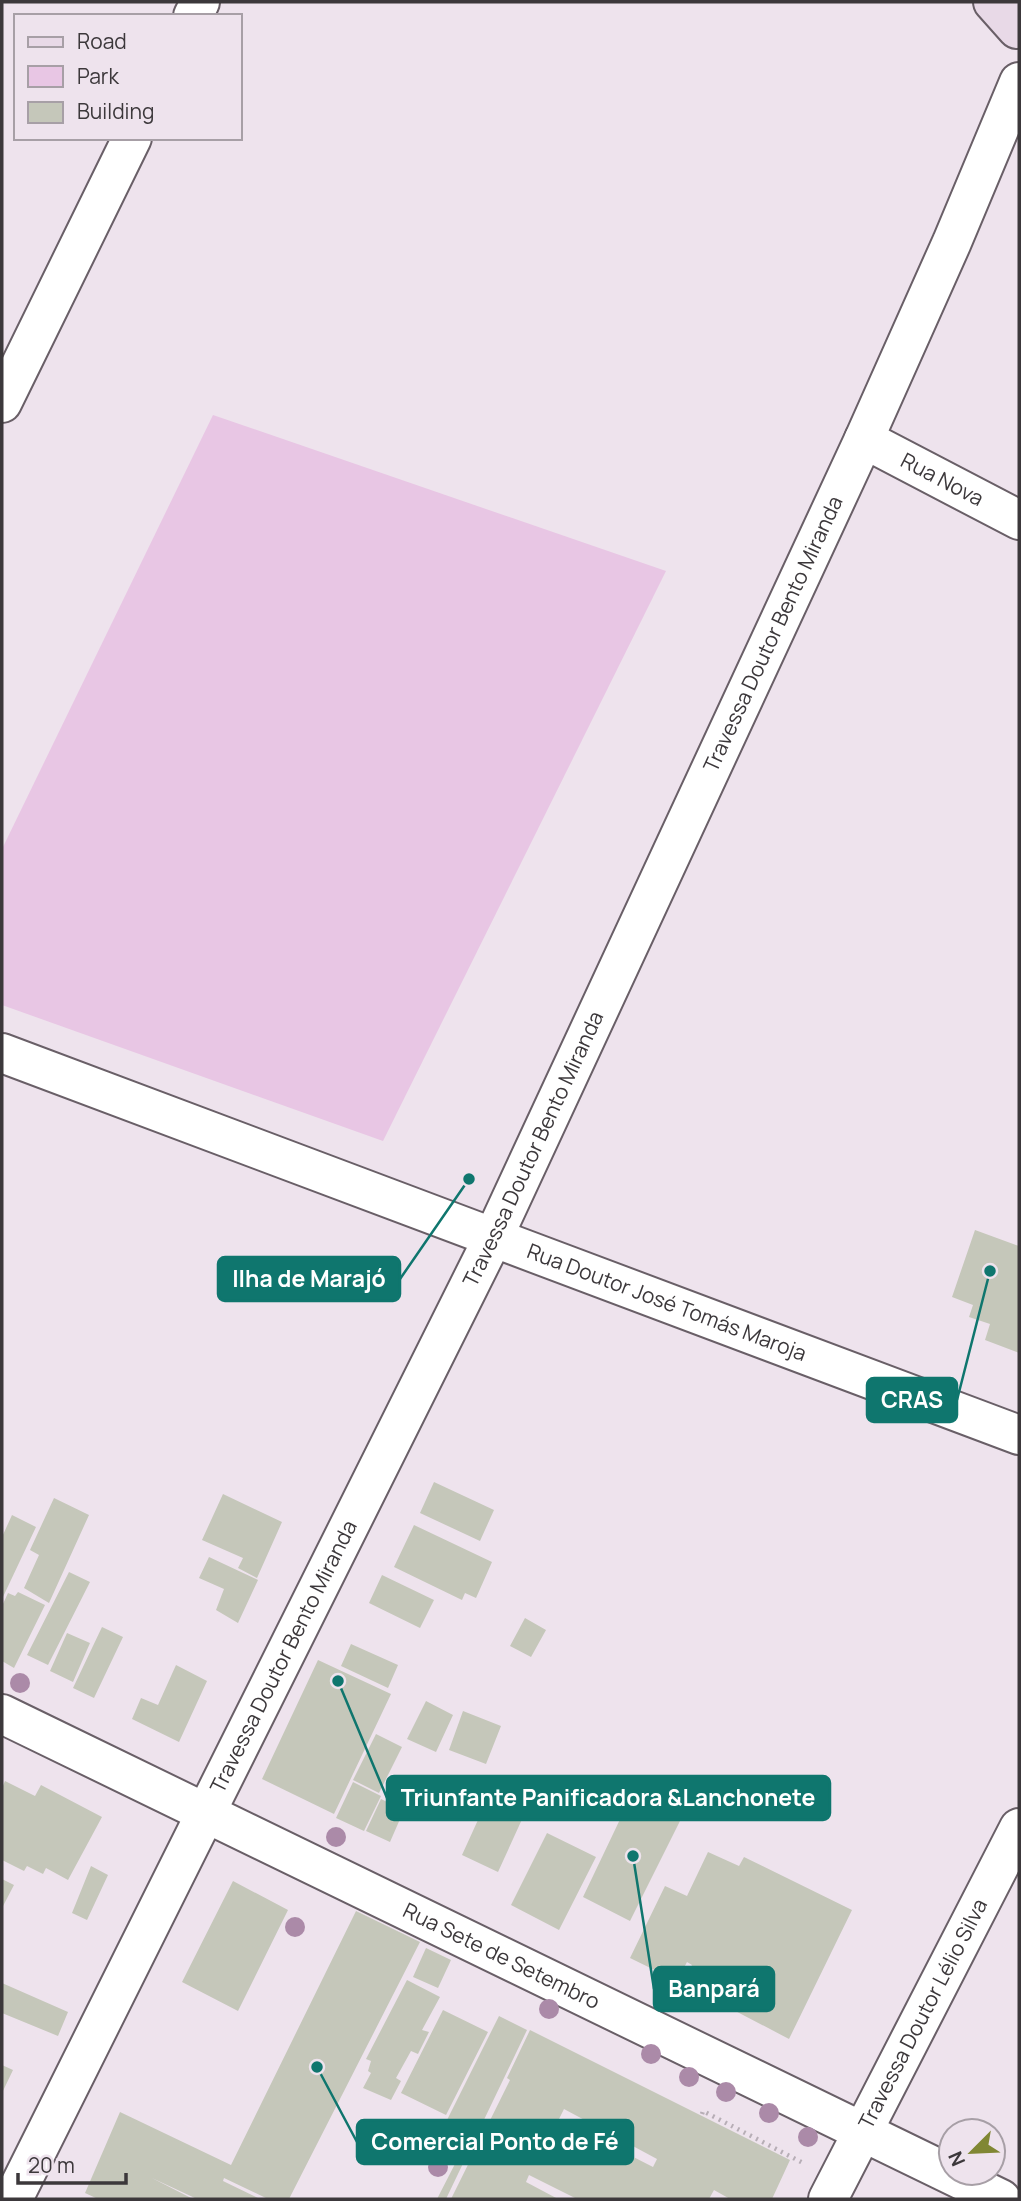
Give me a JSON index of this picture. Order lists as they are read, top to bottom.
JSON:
{
  "streets": {
    "street": [
      "Rua Nova",
      "Travessa Doutor Bento Miranda",
      "Rua Doutor José Tomás Maroja",
      "Rua Sete de Setembro",
      "Travessa Doutor Lélio Silva"
    ]
  },
  "crossings": [
    ["Rua Nova", "Travessa Doutor Bento Miranda"],
    ["Travessa Doutor Bento Miranda", "Rua Doutor José Tomás Maroja"],
    ["Travessa Doutor Bento Miranda", "Rua Sete de Setembro"],
    ["Rua Sete de Setembro", "Travessa Doutor Lélio Silva"]
  ],
  "places": [
    "Ilha de Marajó",
    "CRAS",
    "Triunfante Panificadora &Lanchonete",
    "Banpará",
    "Comercial Ponto de Fé"
  ],
  "legend": ["Road", "Park", "Building"],
  "scale_bar": "20 m",
  "north": "bottom left"
}
